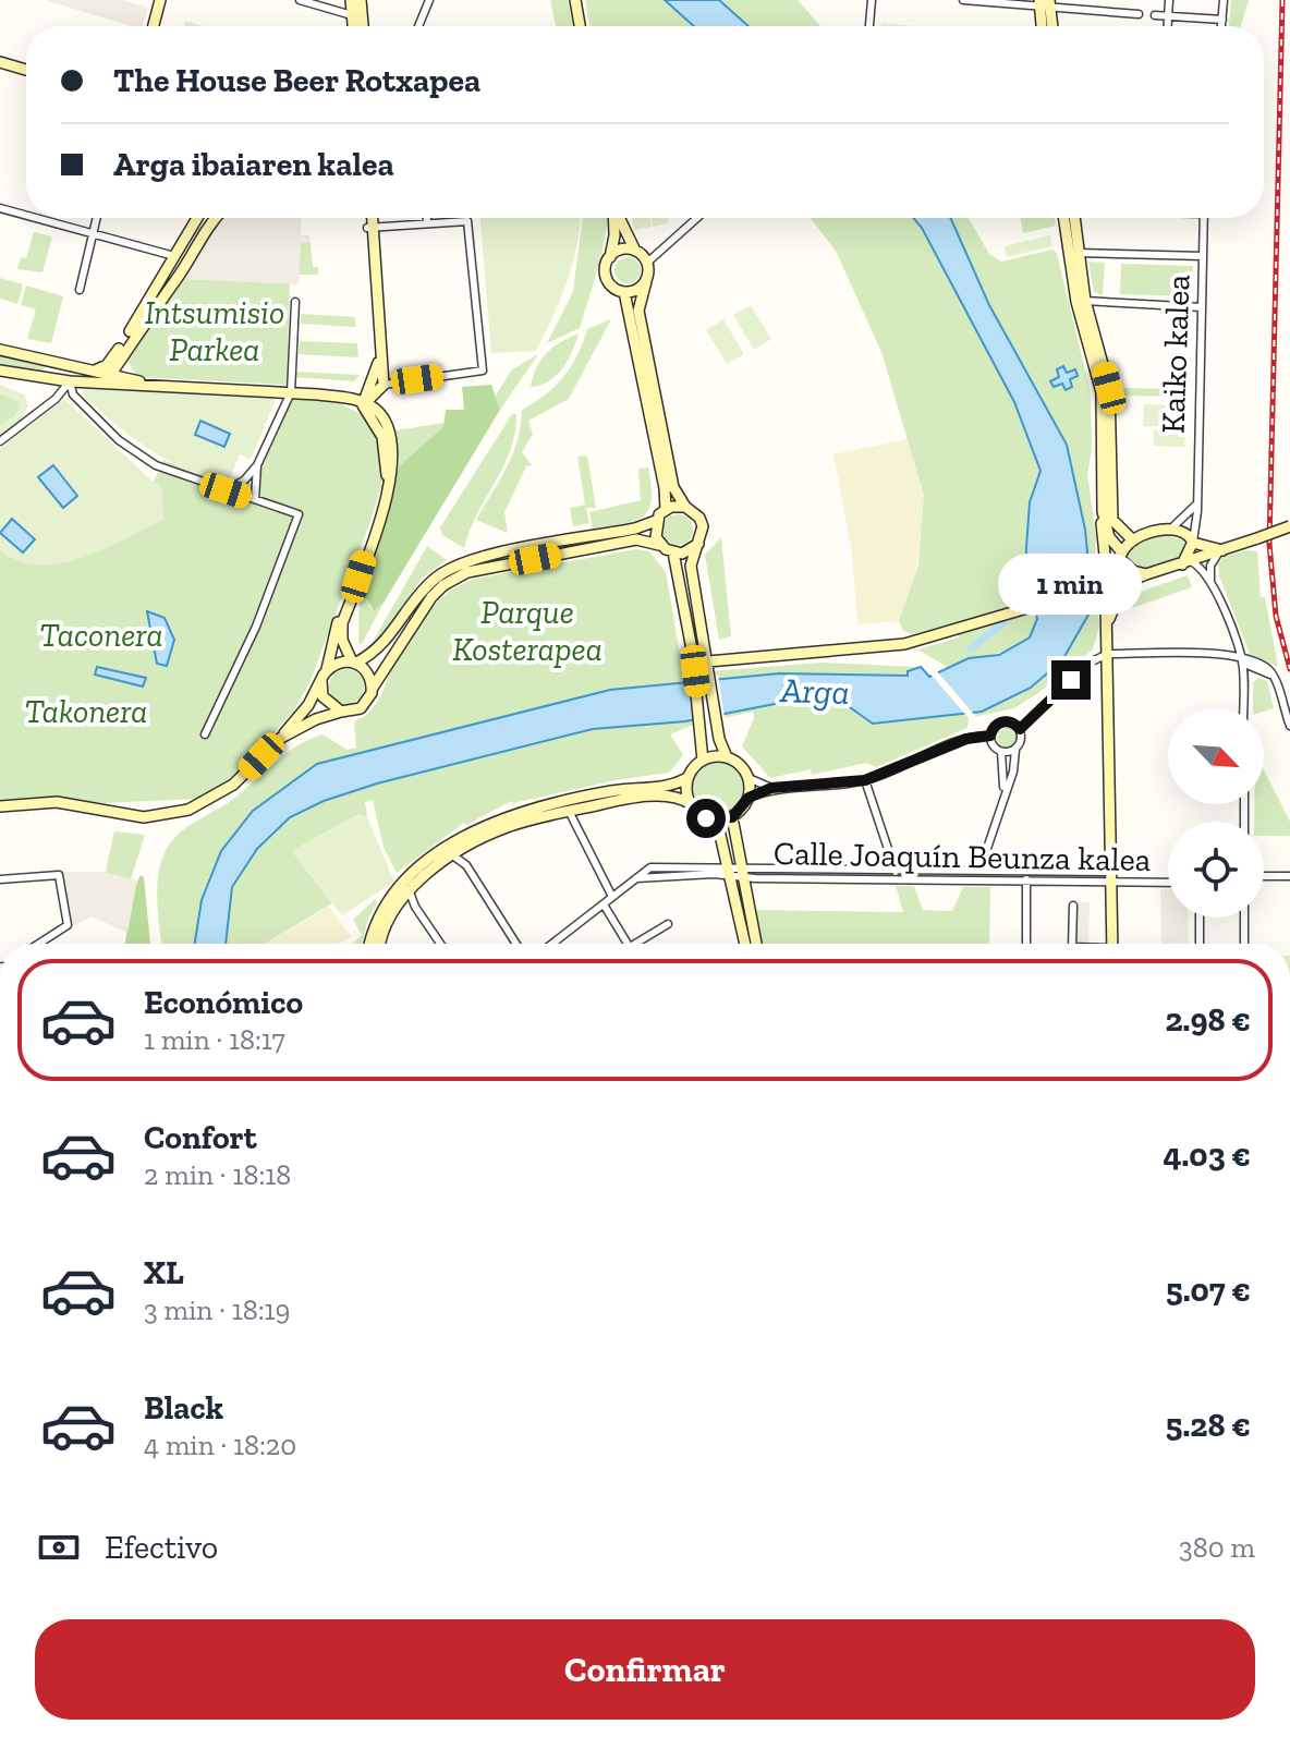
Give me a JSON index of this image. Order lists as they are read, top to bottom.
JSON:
{
  "streets": {
    "street": ["Kaiko kalea", "Calle Joaquín Beunza kalea"]
  },
  "water": ["Arga"],
  "parks": [
    "Intsumisio Parkea",
    "Parque Kosterapea",
    "Taconera",
    "Takonera"
  ],
  "north": "bottom right",
  "page": {
    "banner": ["The House Beer Rotxapea", "Arga ibaiaren kalea"],
    "bubble": "1 min",
    "list": [
      {
        "name": "Económico",
        "note": "1 min · 18:17",
        "value": "2.98 €"
      },
      {
        "name": "Confort",
        "note": "2 min · 18:18",
        "value": "4.03 €"
      },
      {
        "name": "XL",
        "note": "3 min · 18:19",
        "value": "5.07 €"
      },
      {
        "name": "Black",
        "note": "4 min · 18:20",
        "value": "5.28 €"
      }
    ],
    "pay": ["Efectivo", "380 m"],
    "buttons": "Confirmar"
  }
}
